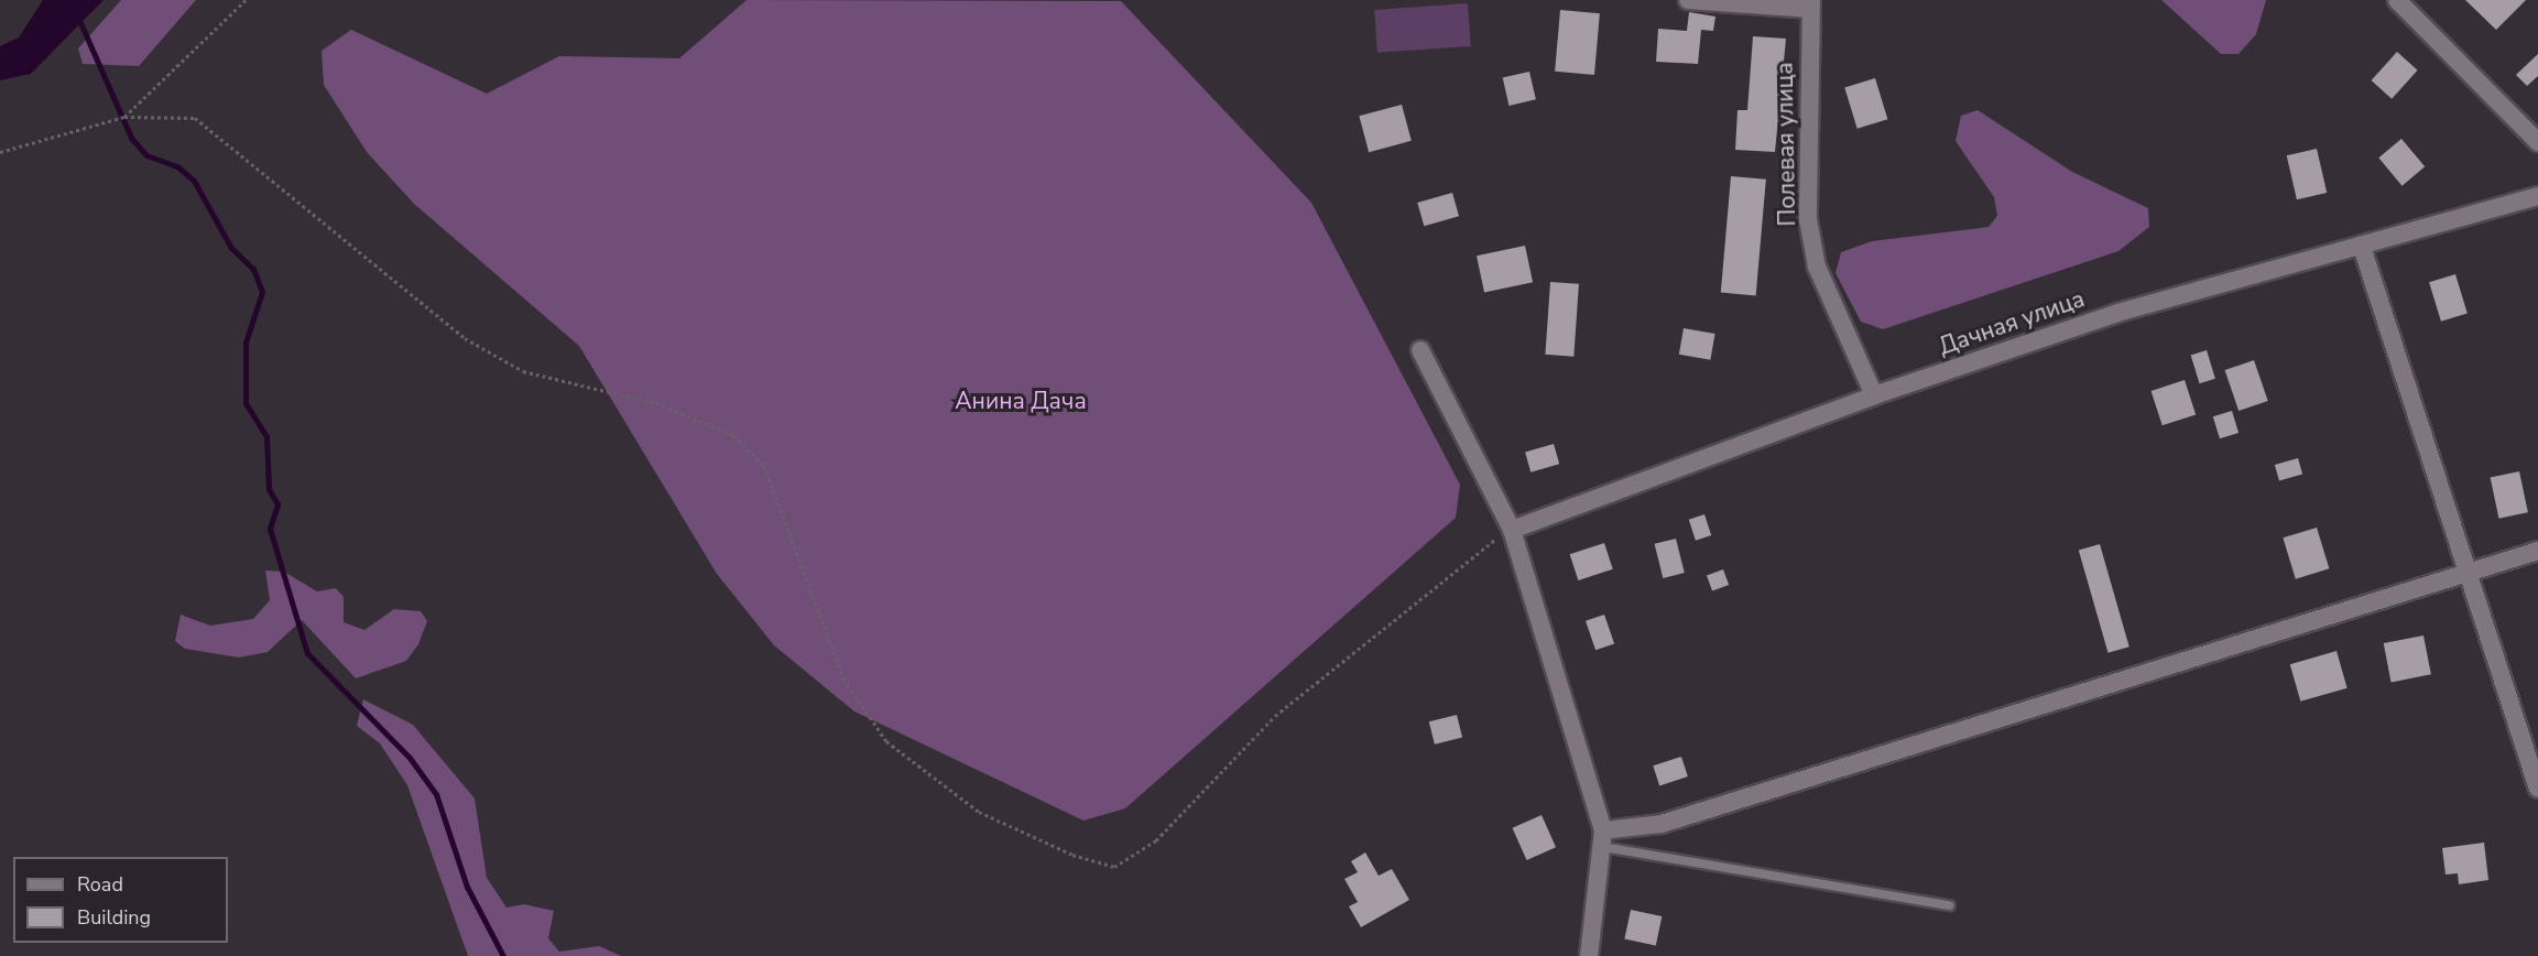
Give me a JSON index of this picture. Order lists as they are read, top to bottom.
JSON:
{
  "streets": {
    "street": ["Полевая улица", "Дачная улица"]
  },
  "crossings": [
    ["Полевая улица", "Дачная улица"]
  ],
  "parks": ["Анина Дача"],
  "legend": ["Road", "Building"]
}
